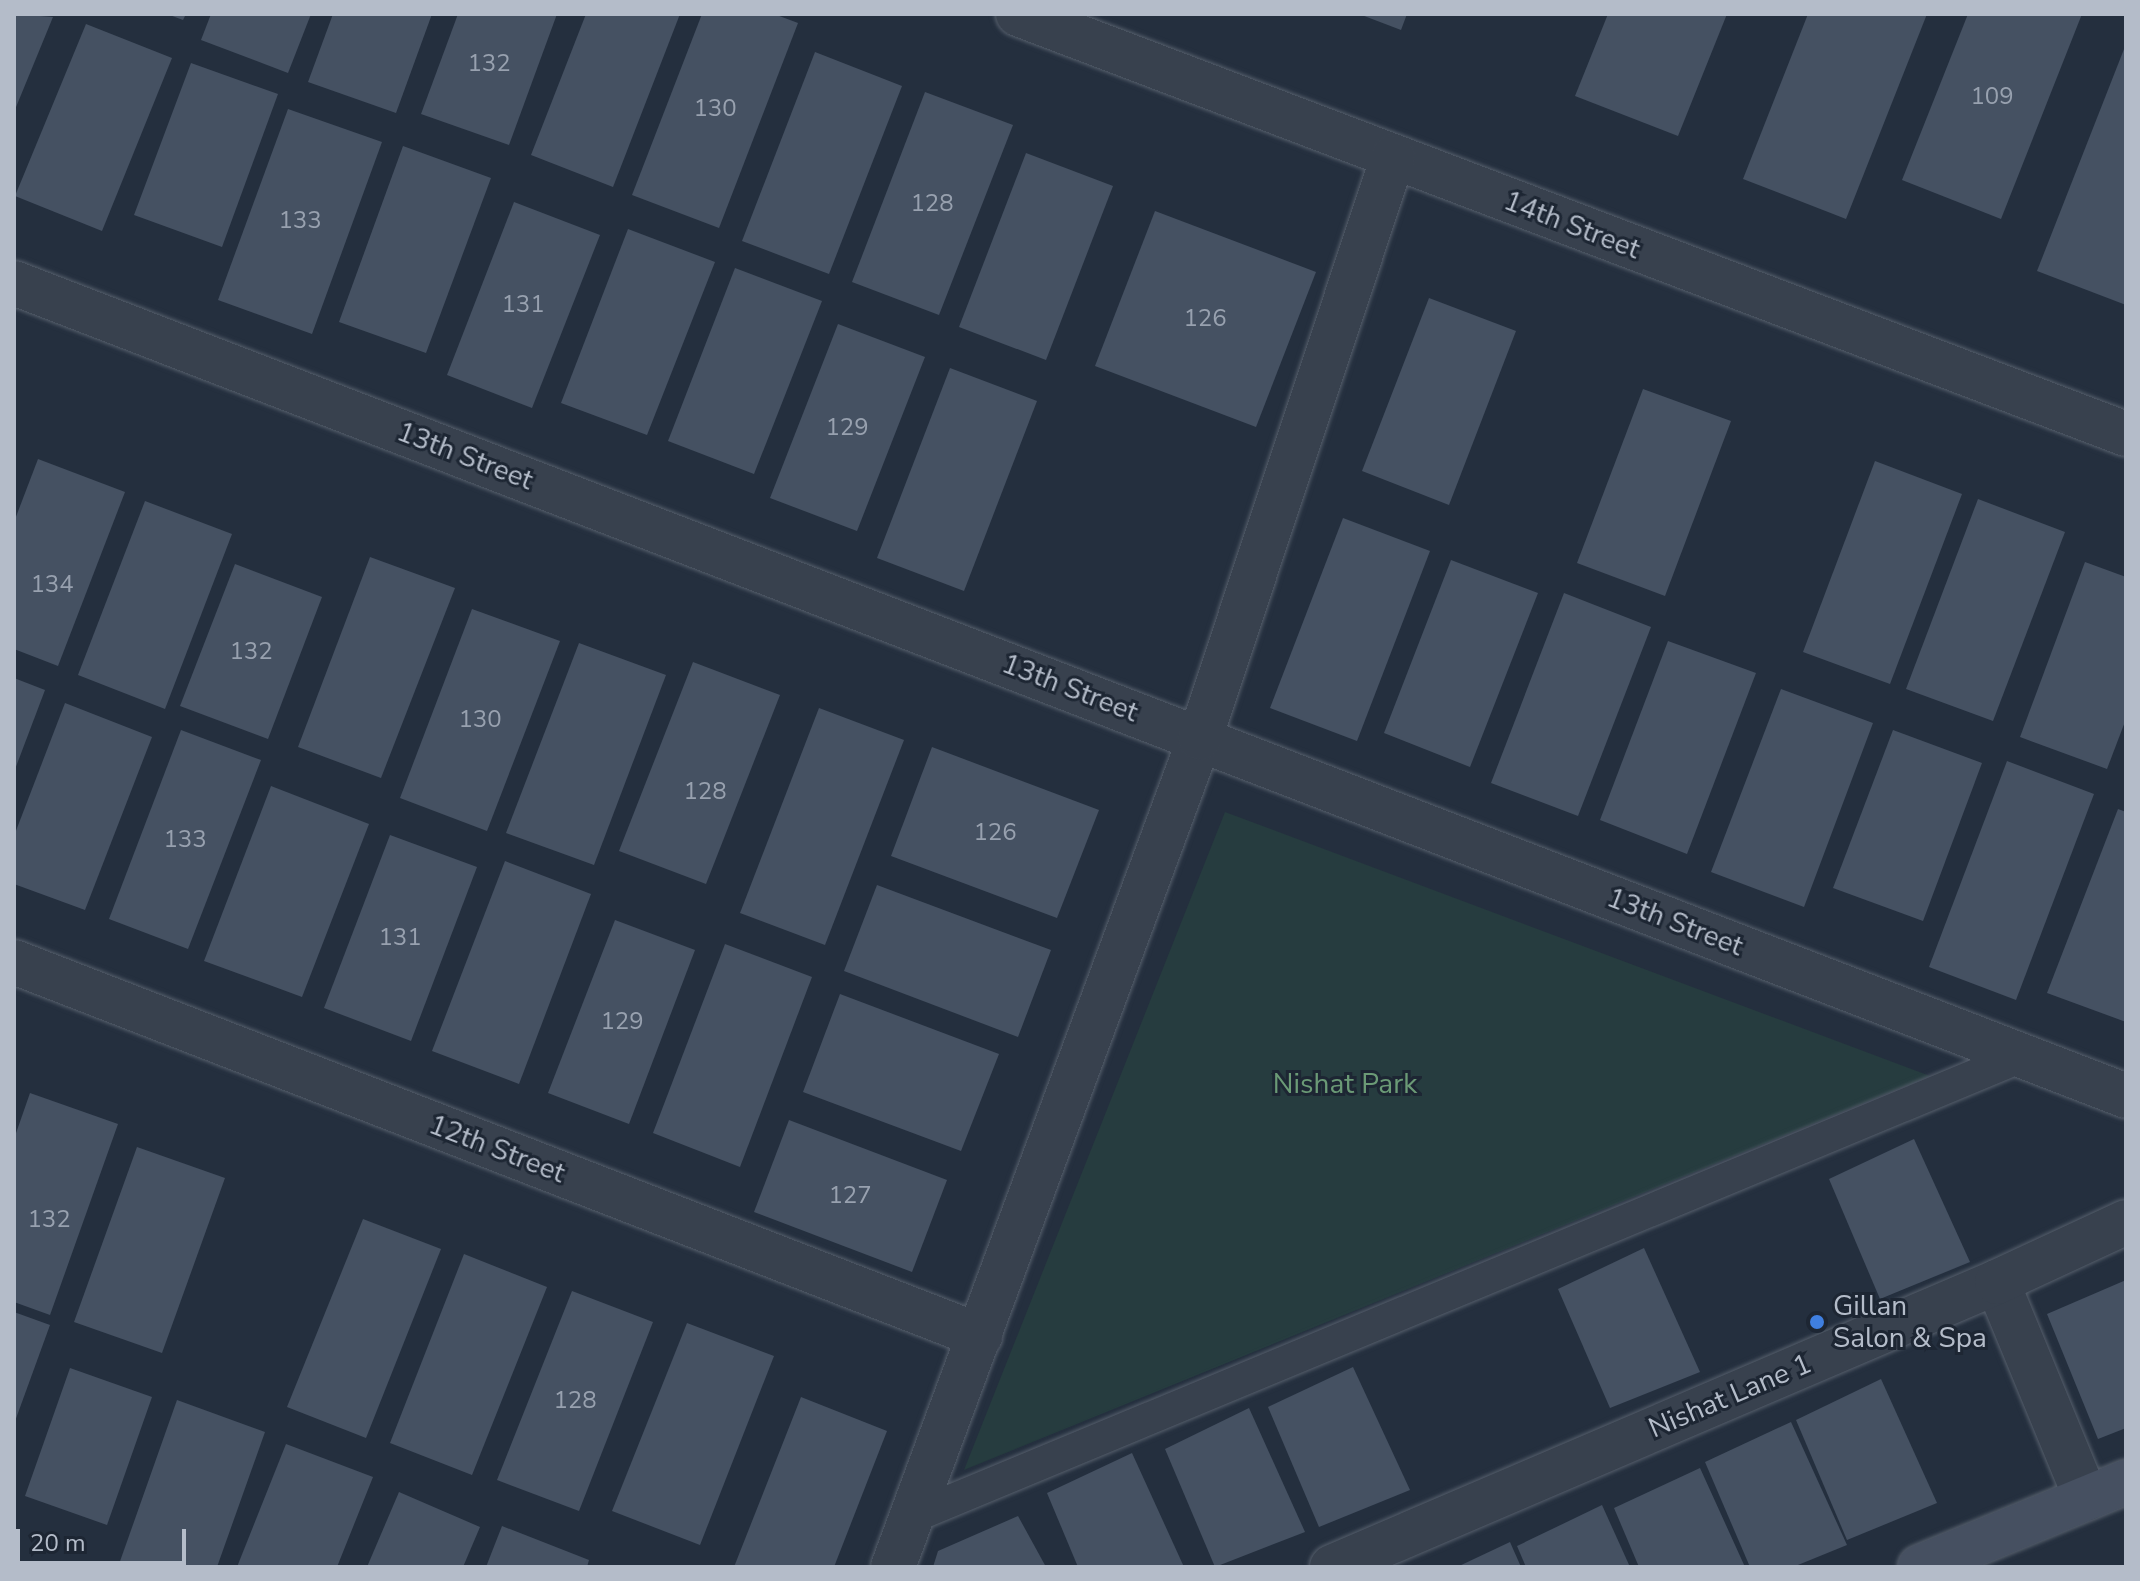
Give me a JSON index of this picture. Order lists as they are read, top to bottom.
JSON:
{
  "streets": {
    "street": [
      "14th Street",
      "13th Street",
      "12th Street",
      "Nishat Lane 1"
    ]
  },
  "parks": ["Nishat Park"],
  "places": ["Gillan Salon & Spa"],
  "house_numbers": [
    "132",
    "109",
    "130",
    "128",
    "133",
    "131",
    "126",
    "129",
    "134",
    "132",
    "130",
    "128",
    "126",
    "133",
    "131",
    "129",
    "127",
    "132",
    "128"
  ],
  "scale_bar": "20 m"
}
